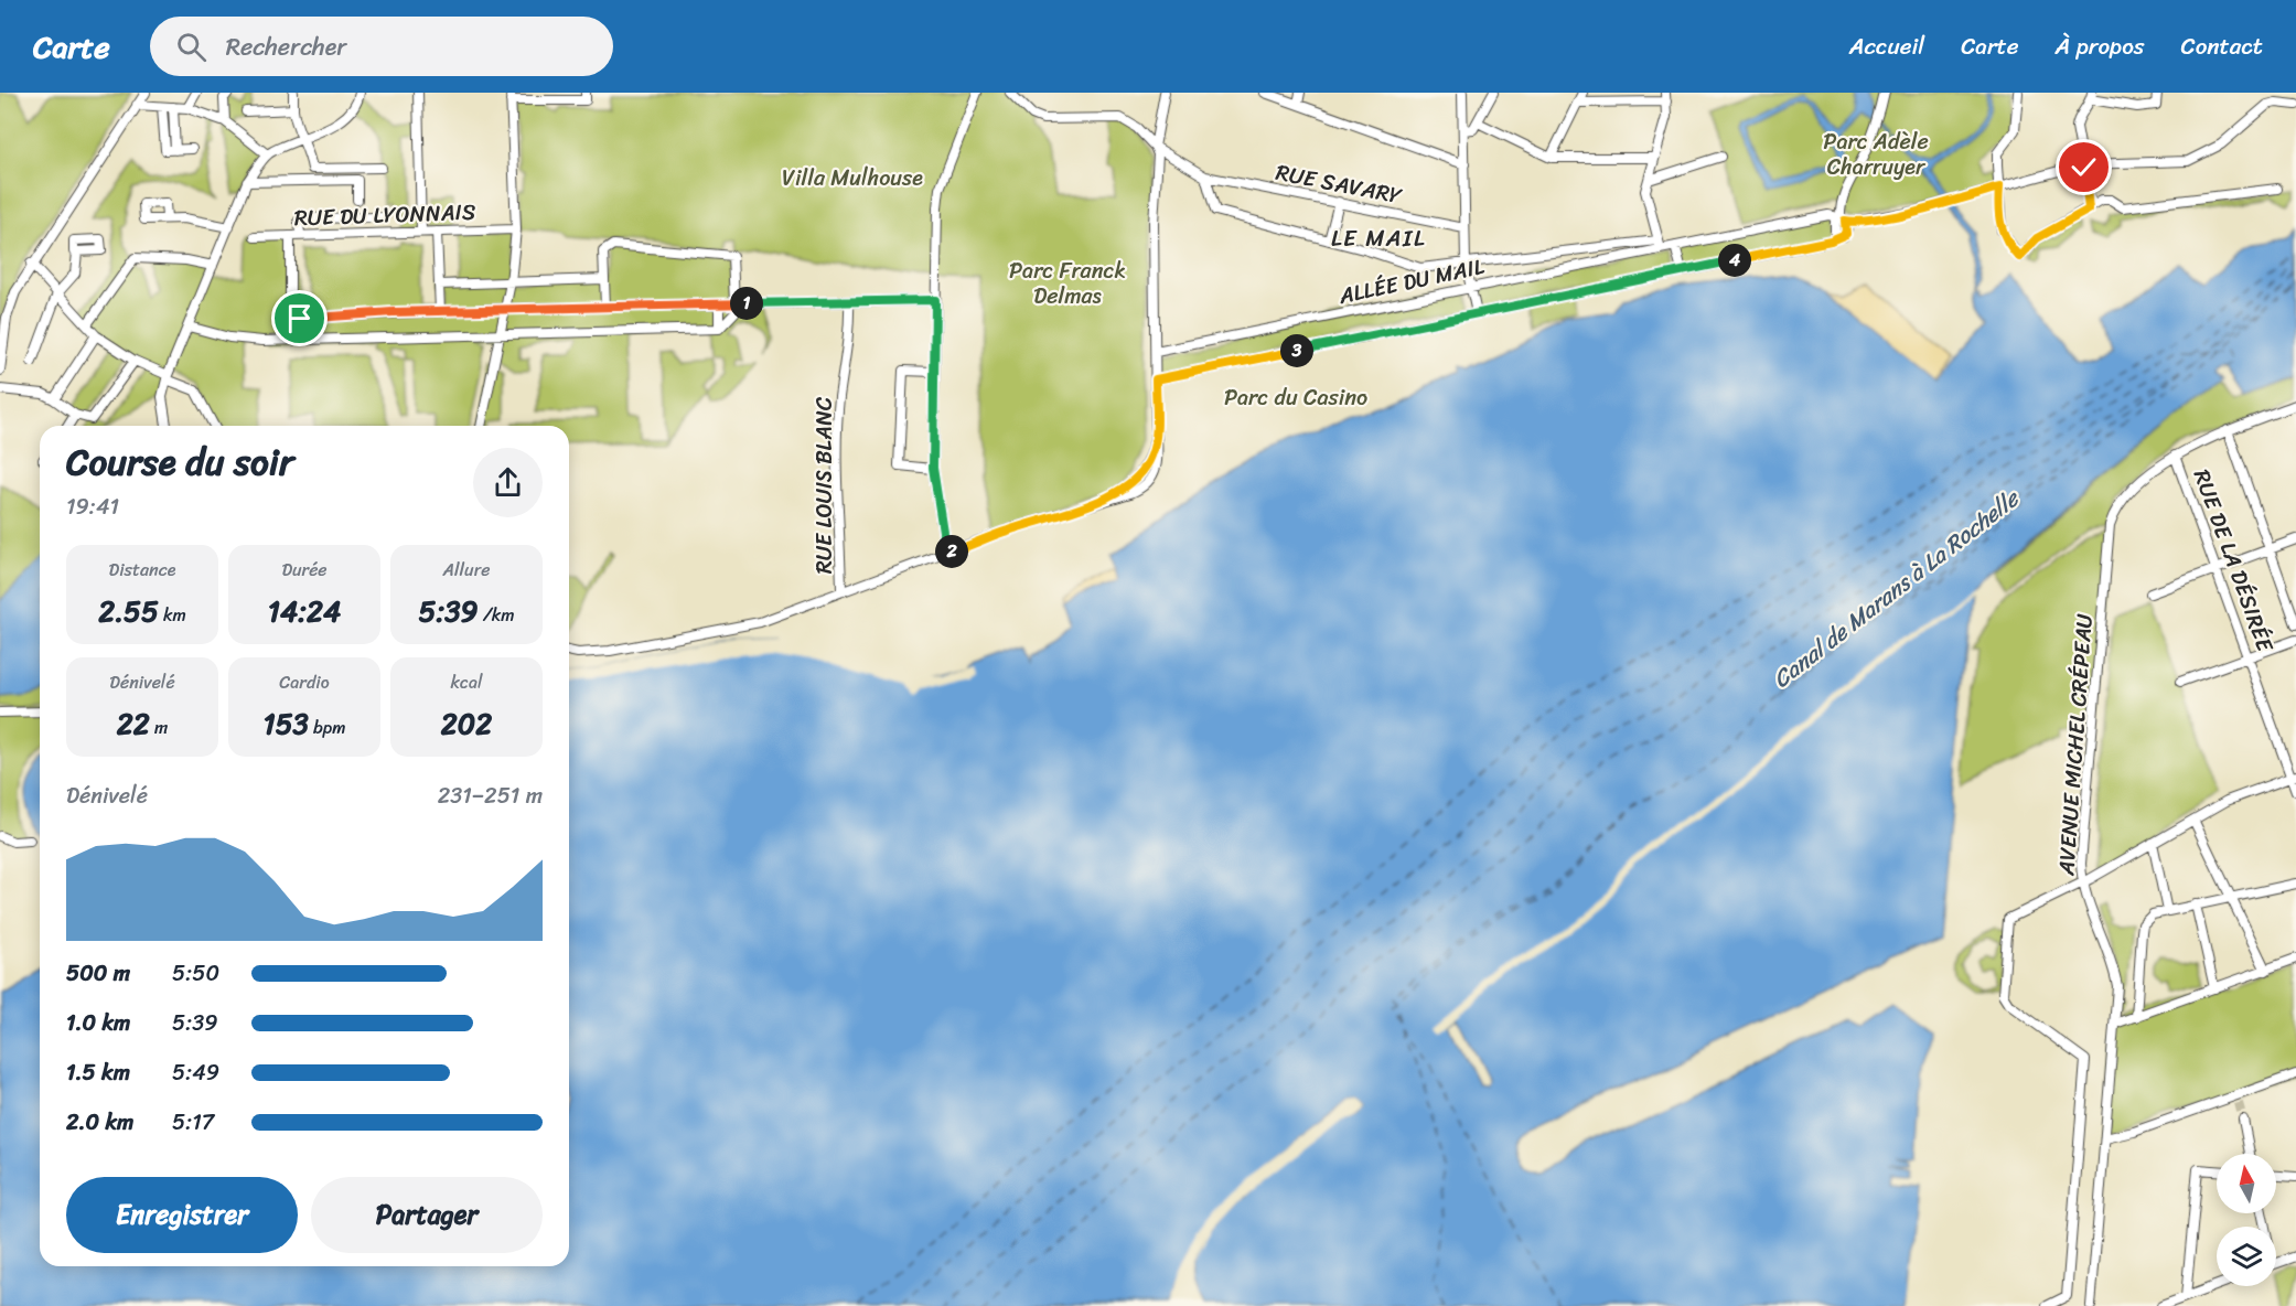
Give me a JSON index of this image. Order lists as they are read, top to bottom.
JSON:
{
  "streets": {
    "street": [
      "RUE SAVARY",
      "RUE DU LYONNAIS",
      "ALLÉE DU MAIL",
      "RUE LOUIS BLANC",
      "RUE DE LA DÉSIRÉE",
      "AVENUE MICHEL CRÉPEAU"
    ]
  },
  "crossings": [
    ["RUE DE LA DÉSIRÉE", "AVENUE MICHEL CRÉPEAU"]
  ],
  "districts": ["LE MAIL"],
  "water": ["Canal de Marans à La Rochelle"],
  "parks": [
    "Parc Adèle Charruyer",
    "Villa Mulhouse",
    "Parc Franck Delmas",
    "Parc du Casino"
  ],
  "north": "top",
  "page": {
    "header": "Carte",
    "search": "Rechercher",
    "nav": [
      "Accueil",
      "Carte",
      "À propos",
      "Contact"
    ],
    "pins": [
      "4",
      "1",
      "3",
      "2"
    ],
    "heading": ["Course du soir", "19:41"],
    "stats": [
      ["Distance", "2.55 km"],
      ["Durée", "14:24"],
      ["Allure", "5:39 /km"],
      ["Dénivelé", "22 m"],
      ["Cardio", "153 bpm"],
      ["kcal", "202"]
    ],
    "chart": ["Dénivelé", "231–251 m"],
    "list": [
      {
        "name": "500 m",
        "note": "5:50"
      },
      {
        "name": "1.0 km",
        "note": "5:39"
      },
      {
        "name": "1.5 km",
        "note": "5:49"
      },
      {
        "name": "2.0 km",
        "note": "5:17"
      }
    ],
    "buttons": ["Enregistrer", "Partager"]
  }
}
